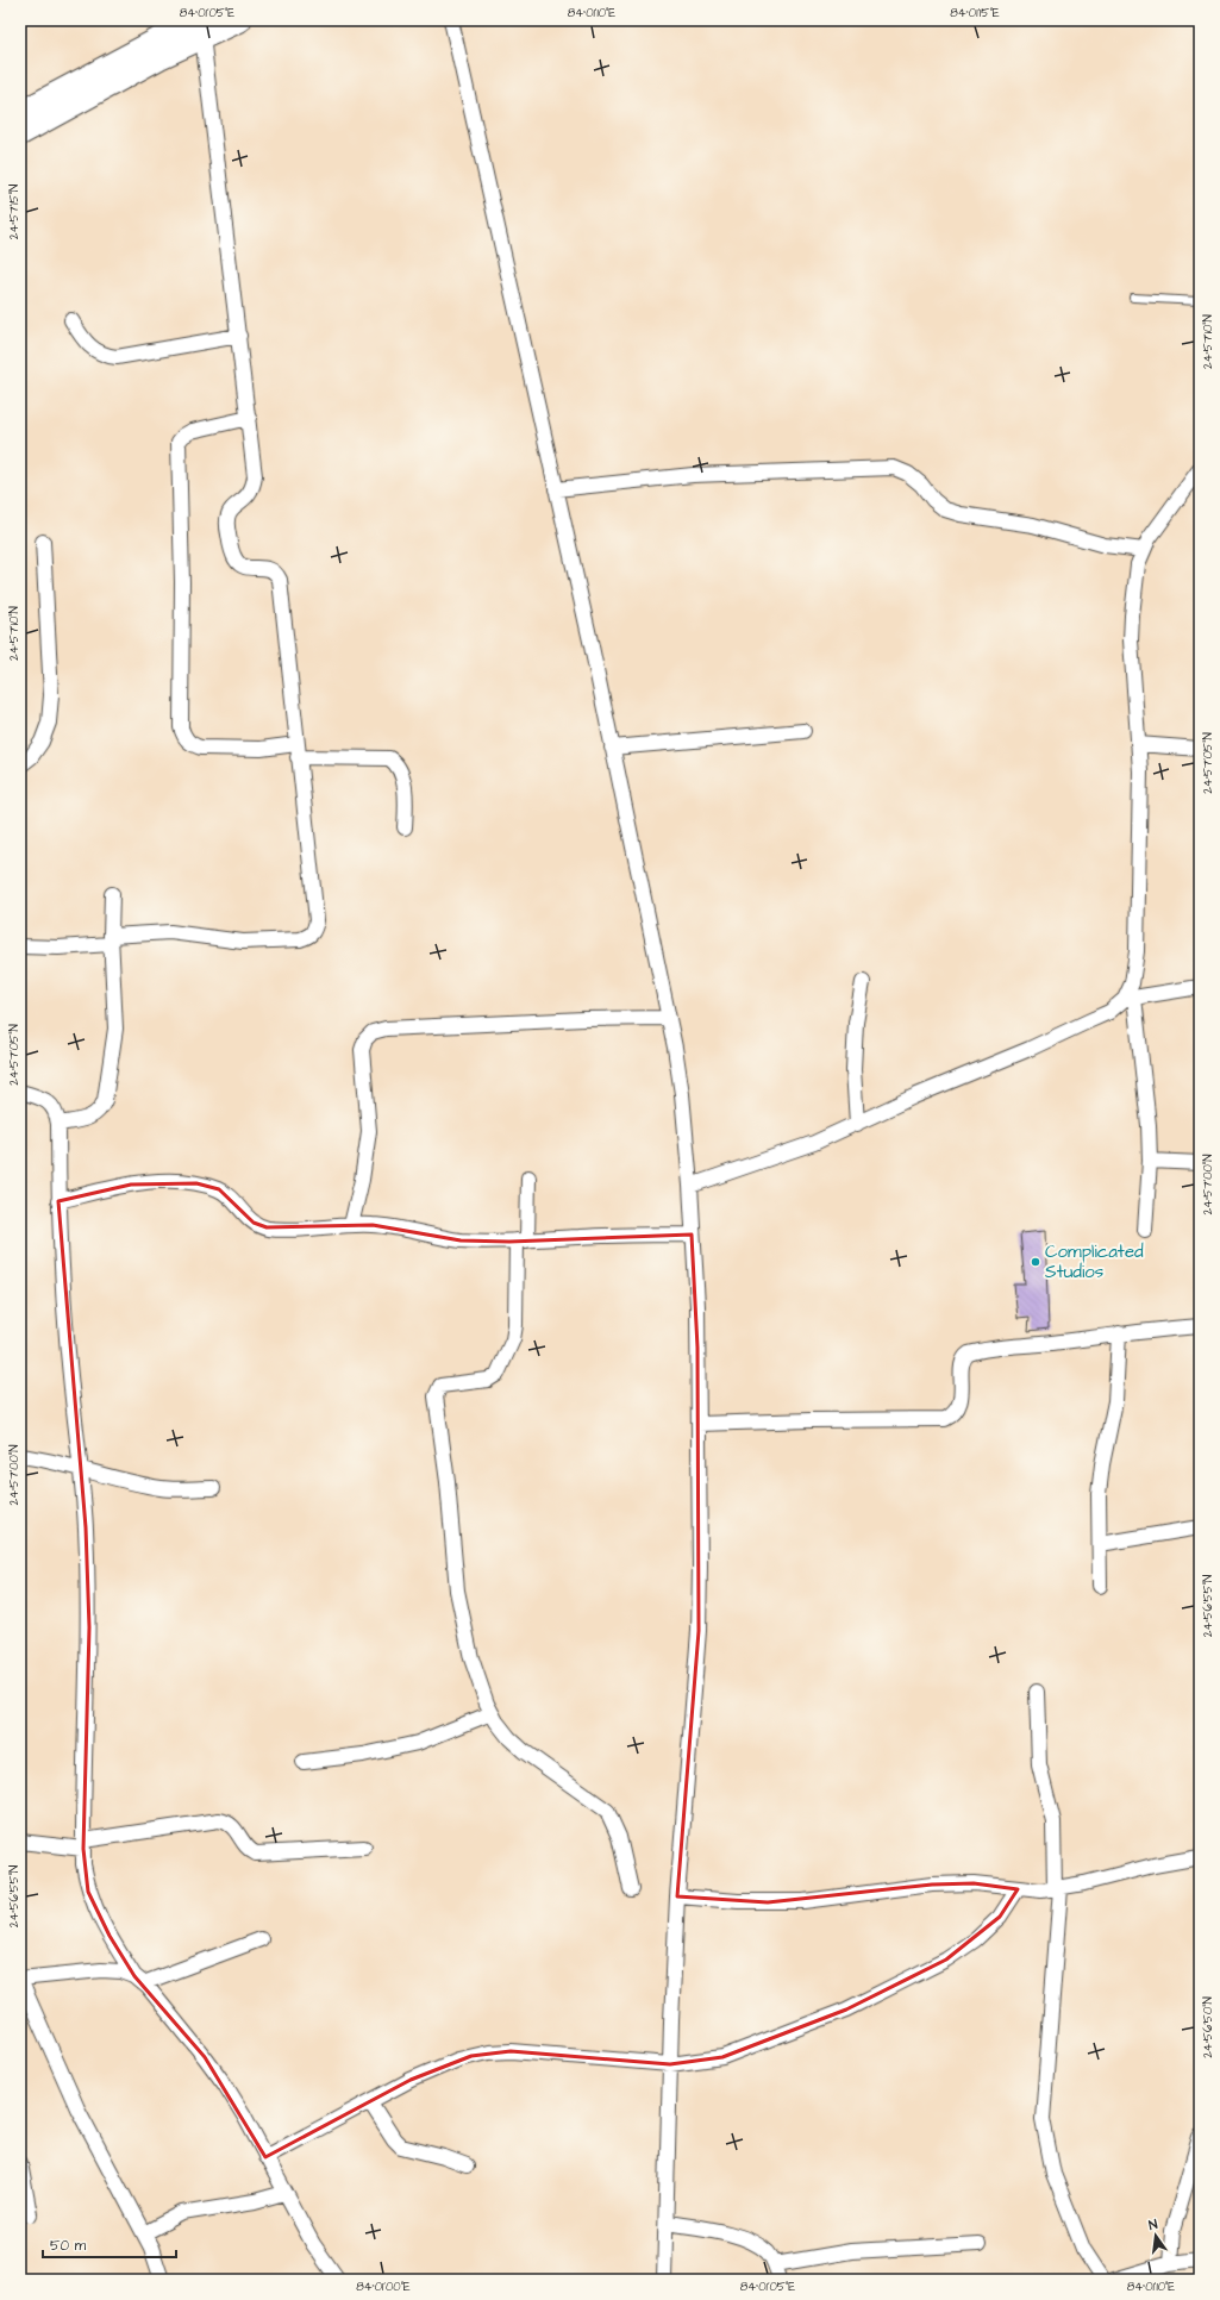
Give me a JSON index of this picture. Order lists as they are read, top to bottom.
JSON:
{
  "places": ["Complicated Studios"],
  "scale_bar": "50 m",
  "north": "top",
  "coordinates": [
    "84°01'05\"E",
    "84°01'10\"E",
    "84°01'15\"E",
    "24°57'15\"N",
    "24°57'10\"N",
    "24°57'05\"N",
    "24°57'00\"N",
    "24°56'55\"N",
    "24°56'50\"N",
    "84°01'00\"E"
  ]
}
